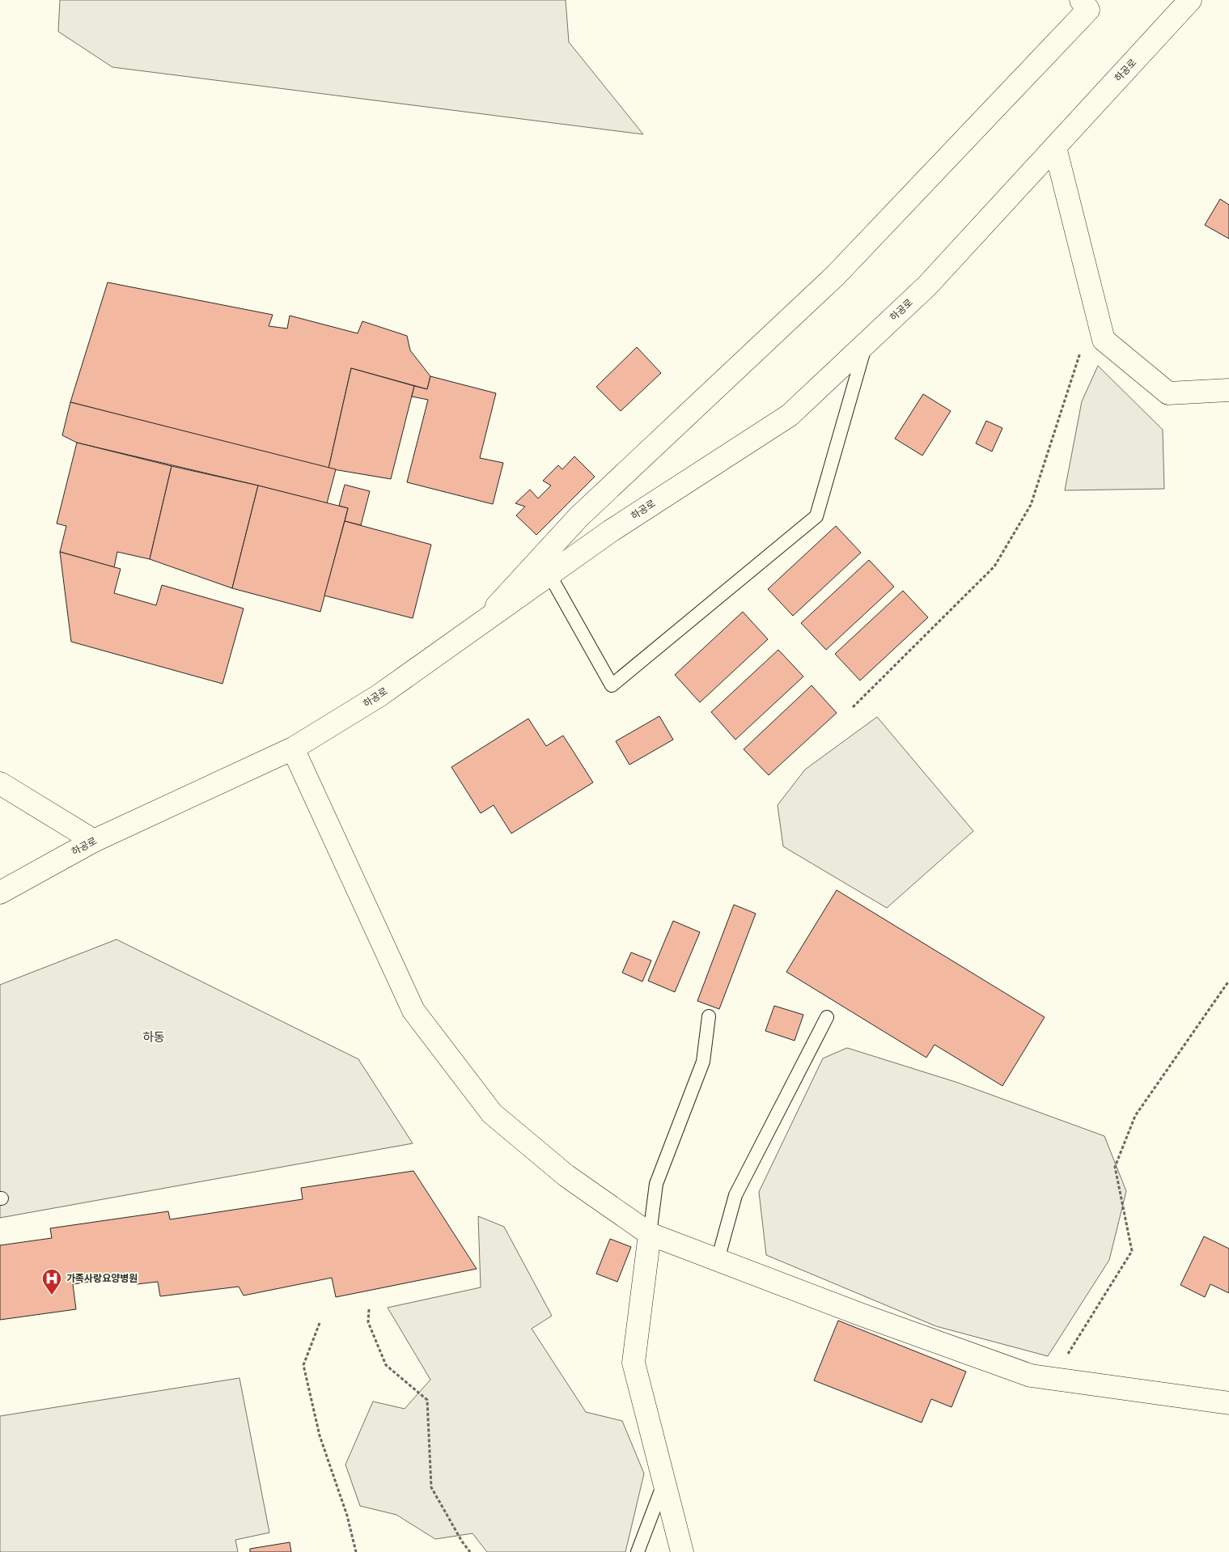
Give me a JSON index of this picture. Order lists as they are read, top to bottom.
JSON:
{
  "streets": {
    "street": ["하공로"]
  },
  "districts": ["하동"],
  "places": {
    "hospital": ["가족사랑요양병원"]
  }
}
